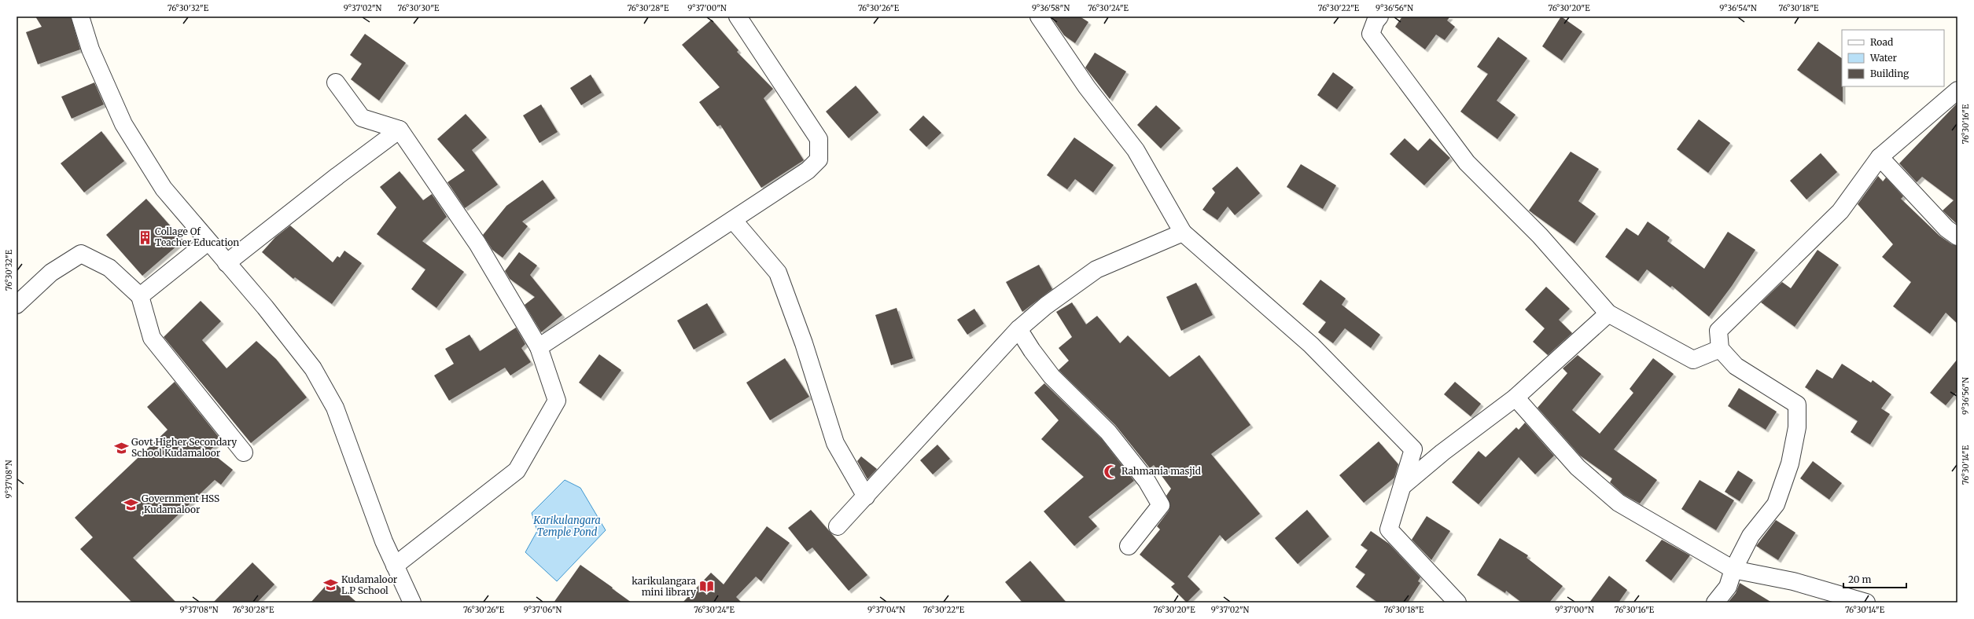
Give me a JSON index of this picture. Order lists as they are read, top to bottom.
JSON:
{
  "water": ["Karikulangara Temple Pond"],
  "places": {
    "building": ["Collage Of Teacher Education"],
    "school or university": ["Govt Higher Secondary School Kudamaloor", "Government HSS ,Kudamaloor", "Kudamaloor L.P School"],
    "mosque": ["Rahmania masjid"],
    "library": ["karikulangara mini library"]
  },
  "legend": ["Road", "Water", "Building"],
  "scale_bar": "20 m",
  "coordinates": [
    "76°30'32\"E",
    "9°37'02\"N",
    "76°30'30\"E",
    "76°30'28\"E",
    "9°37'00\"N",
    "76°30'26\"E",
    "9°36'58\"N",
    "76°30'24\"E",
    "76°30'22\"E",
    "9°36'56\"N",
    "76°30'20\"E",
    "9°36'54\"N",
    "76°30'18\"E",
    "76°30'16\"E",
    "76°30'14\"E",
    "9°37'08\"N",
    "9°37'06\"N",
    "9°37'04\"N"
  ]
}
